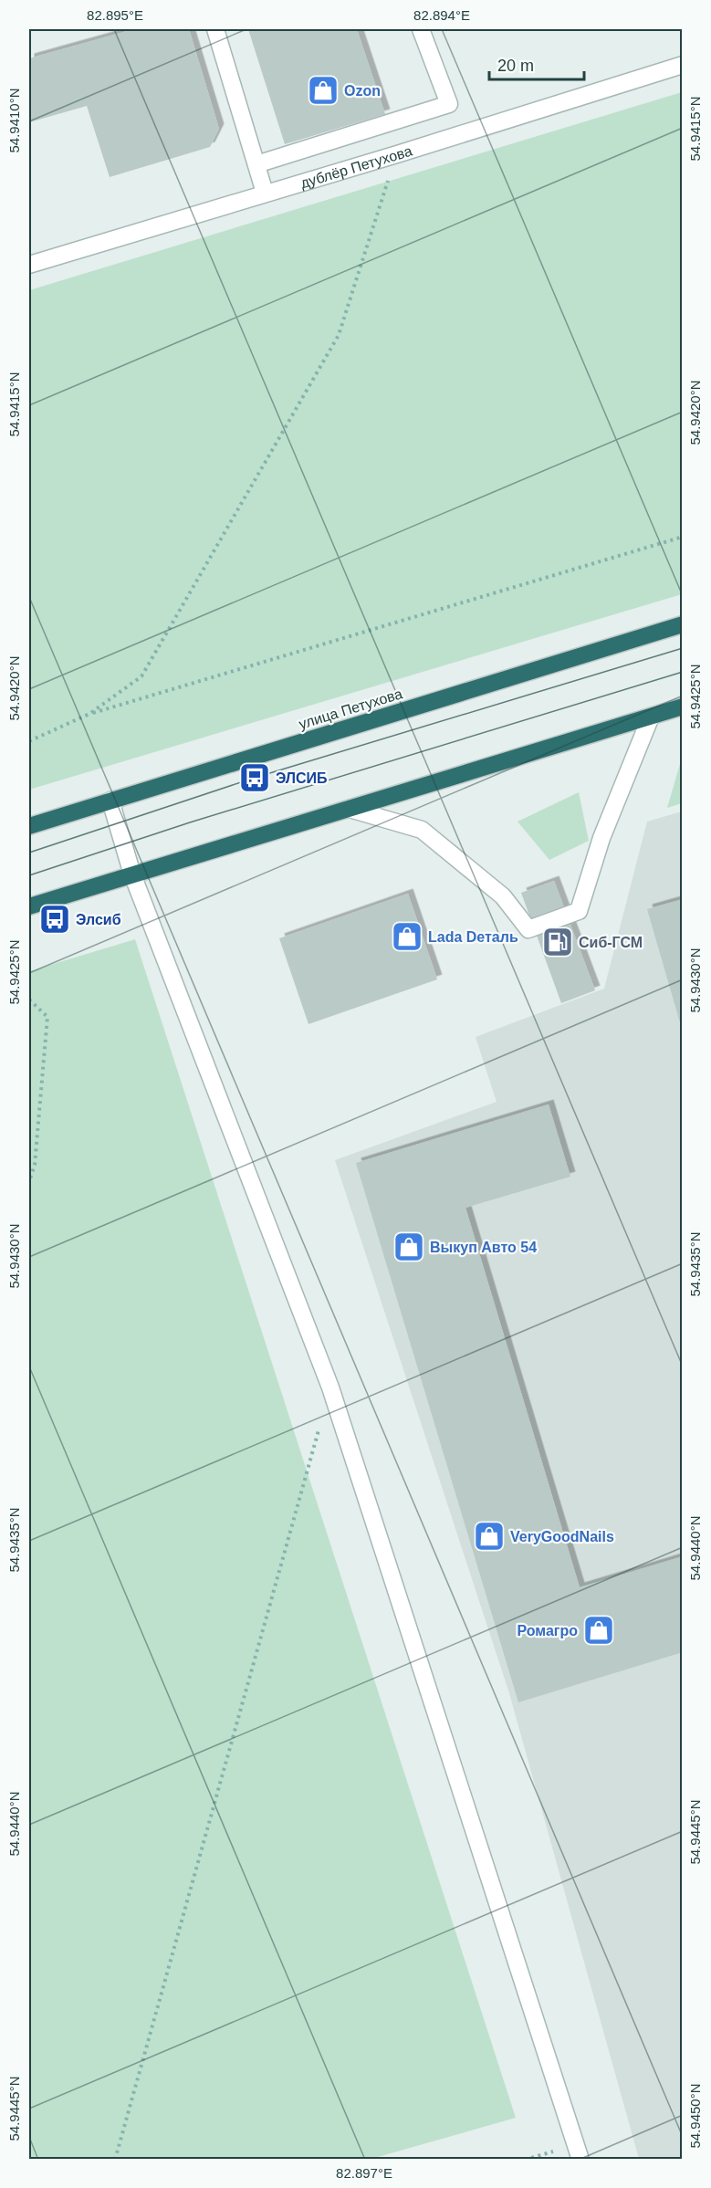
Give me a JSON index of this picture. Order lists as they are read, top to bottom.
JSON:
{
  "streets": {
    "highway": ["улица Петухова"],
    "street": ["дублёр Петухова"]
  },
  "places": {
    "shop": [
      "Ozon",
      "Lada Dеталь",
      "Выкуп Авто 54",
      "VeryGoodNails",
      "Ромагро"
    ],
    "bus stop": ["ЭЛСИБ", "Элсиб"],
    "fuel station": ["Сиб-ГСМ"]
  },
  "scale_bar": "20 m",
  "coordinates": [
    "82.895°E",
    "82.894°E",
    "54.9410°N",
    "54.9415°N",
    "54.9420°N",
    "54.9425°N",
    "54.9430°N",
    "54.9435°N",
    "54.9440°N",
    "54.9445°N",
    "54.9450°N",
    "82.897°E"
  ]
}
